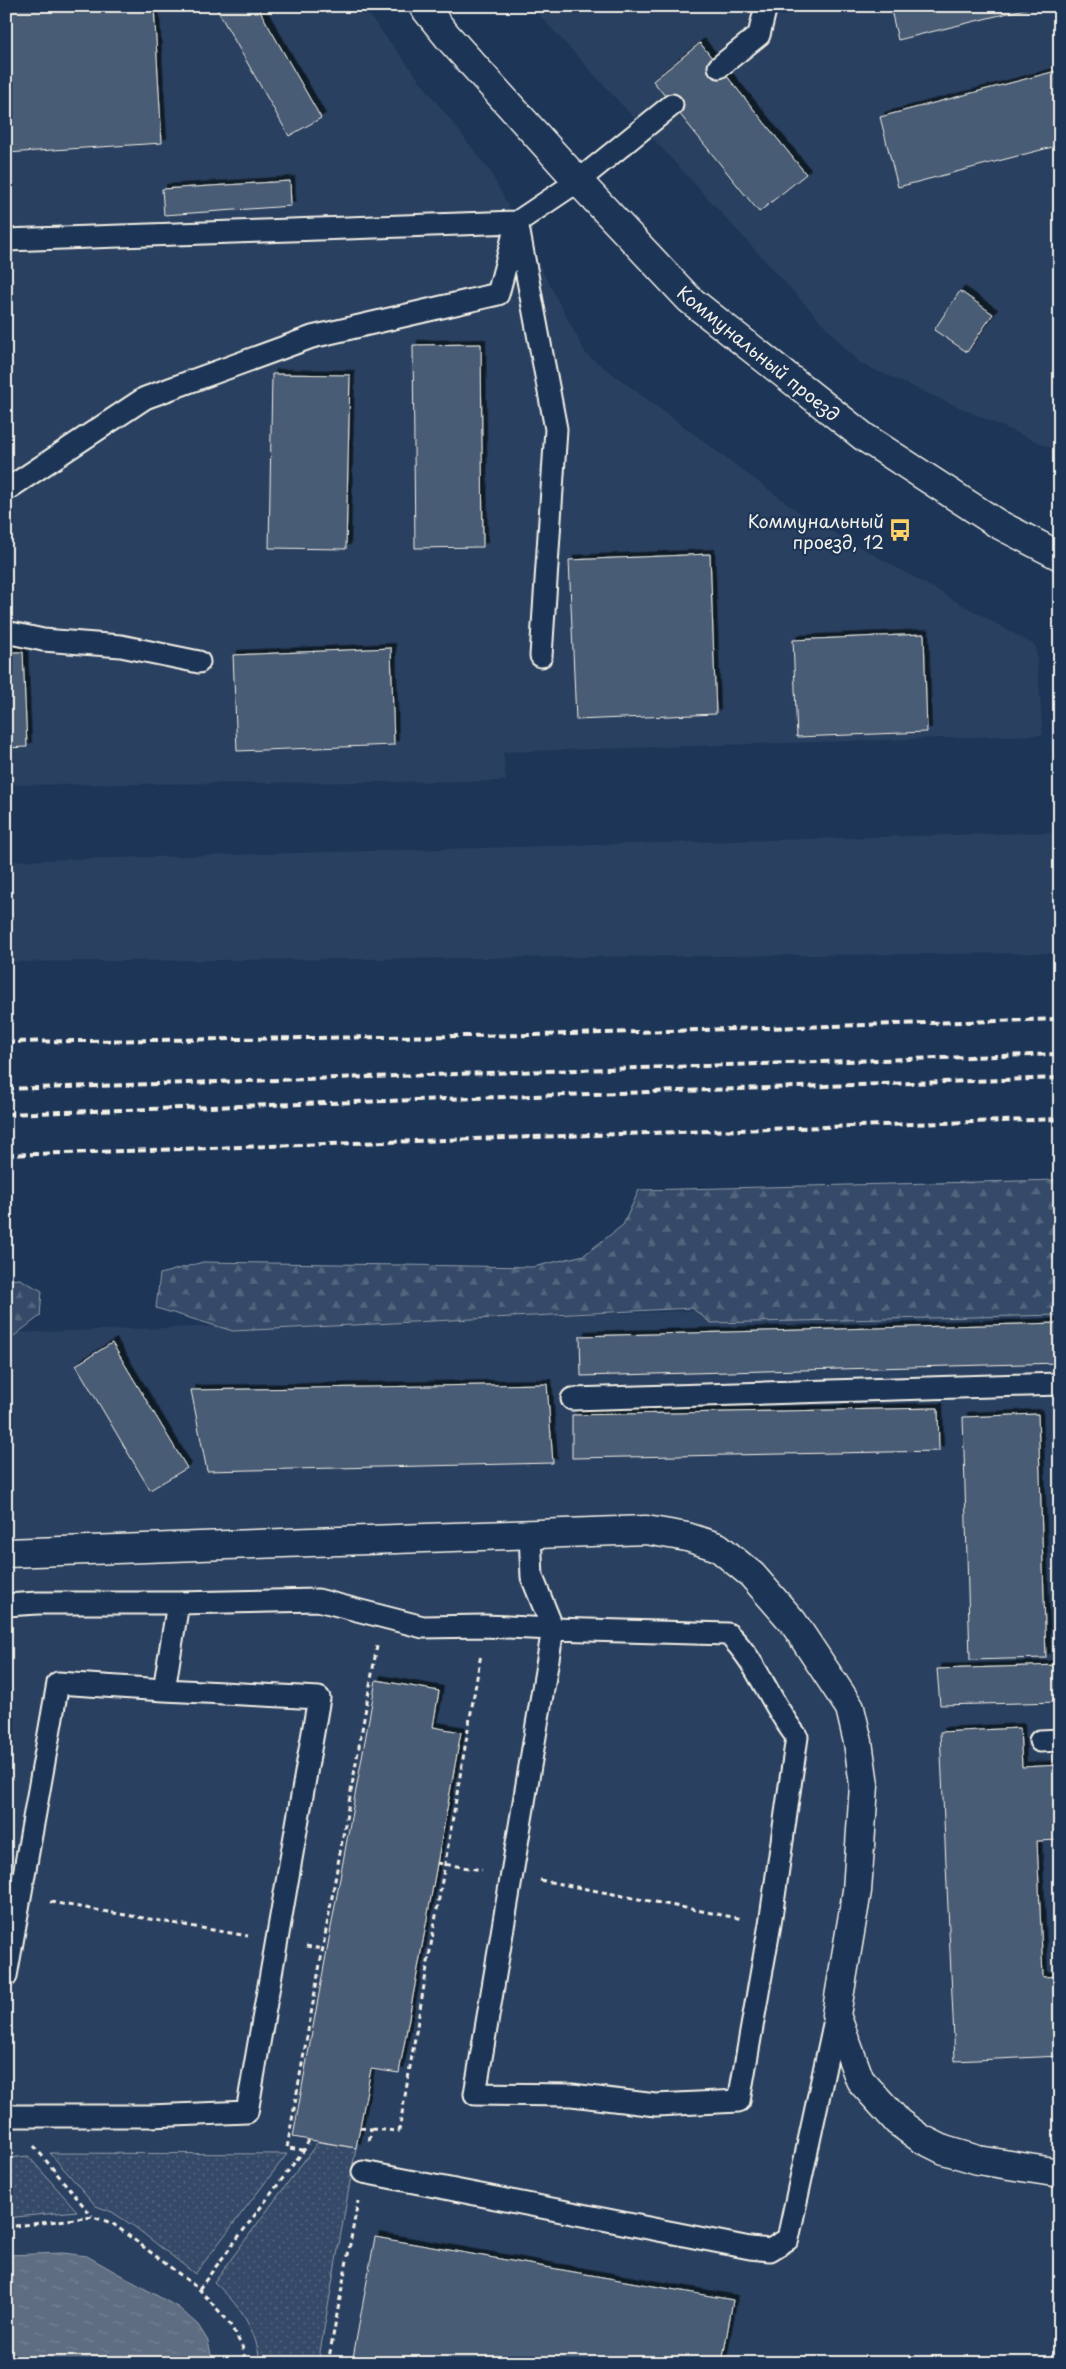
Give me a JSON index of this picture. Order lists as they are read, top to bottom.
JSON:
{
  "streets": {
    "street": ["Коммунальный проезд"]
  },
  "places": {
    "bus stop": ["Коммунальный проезд, 12"]
  }
}
